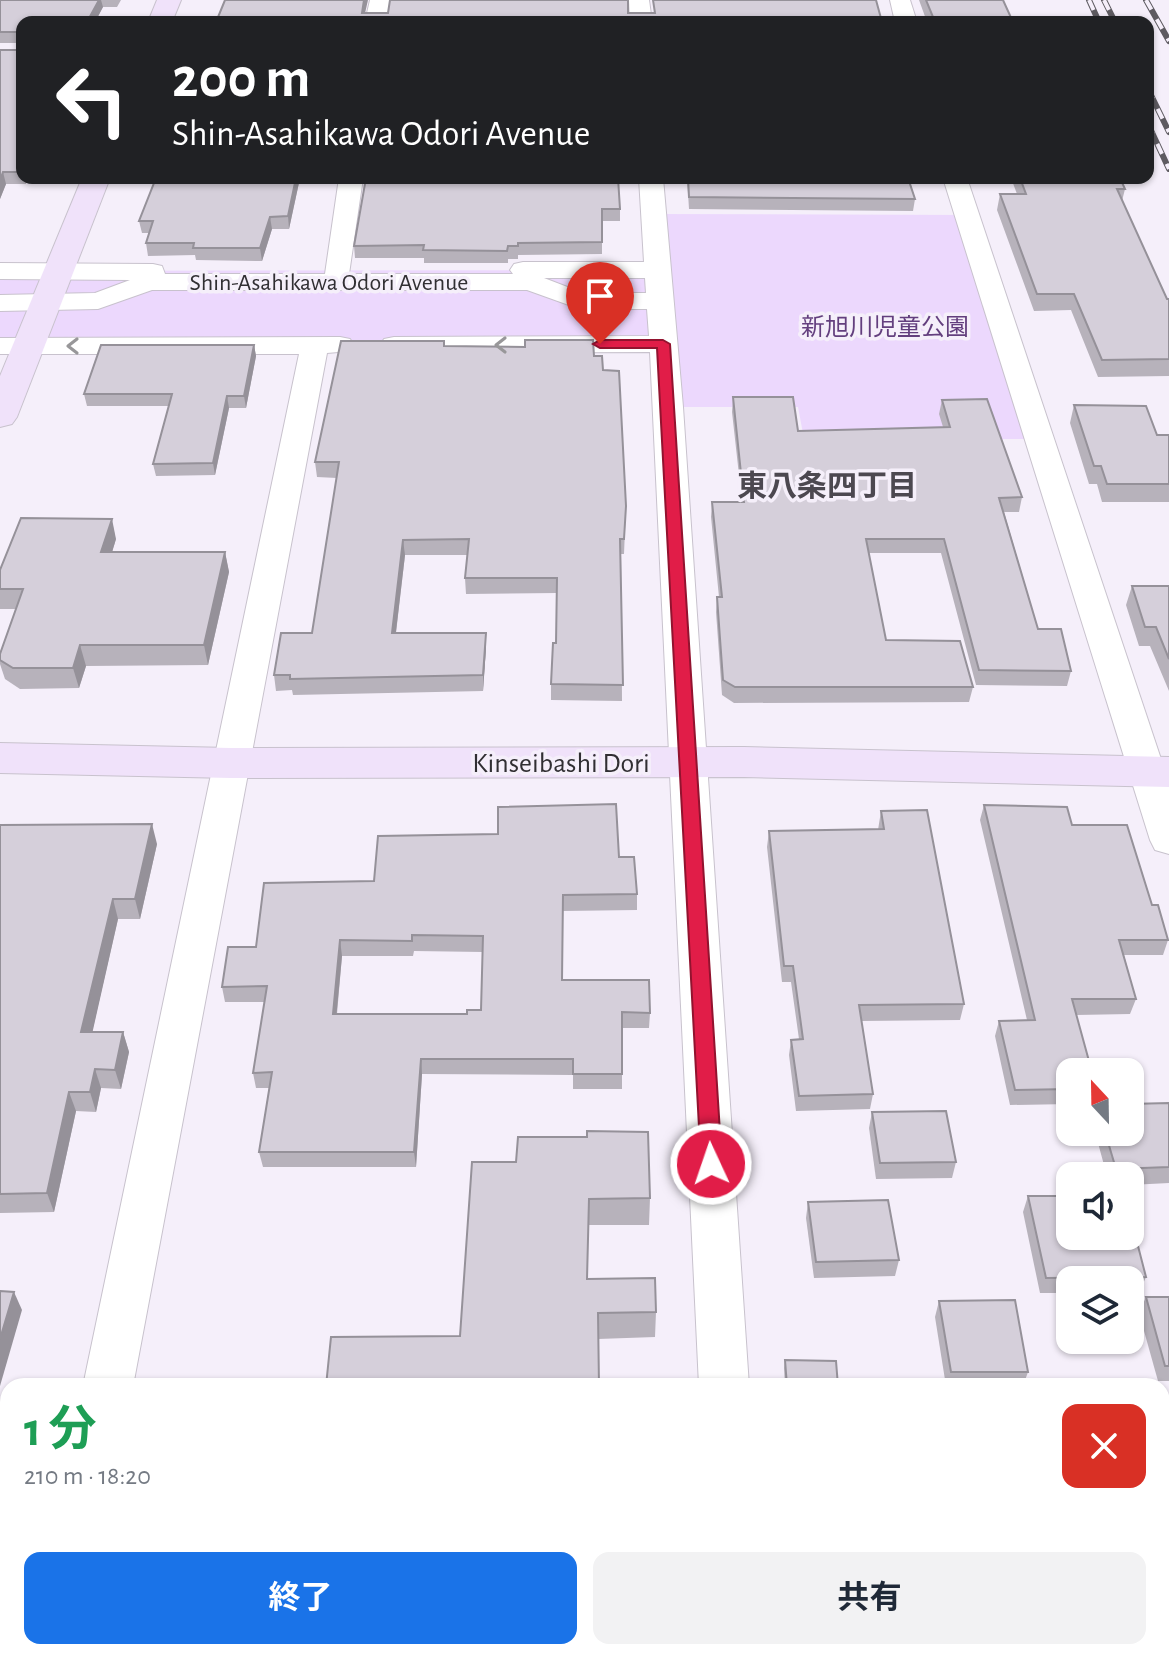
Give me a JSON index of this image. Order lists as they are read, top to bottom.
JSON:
{
  "streets": {
    "street": ["Shin-Asahikawa Odori Avenue", "Kinseibashi Dori"]
  },
  "districts": ["東八条四丁目"],
  "parks": ["新旭川児童公園"],
  "north": "top",
  "page": {
    "turn": ["200 m", "Shin-Asahikawa Odori Avenue"],
    "heading": ["1 分", "210 m · 18:20"],
    "buttons": ["終了", "共有"]
  }
}
